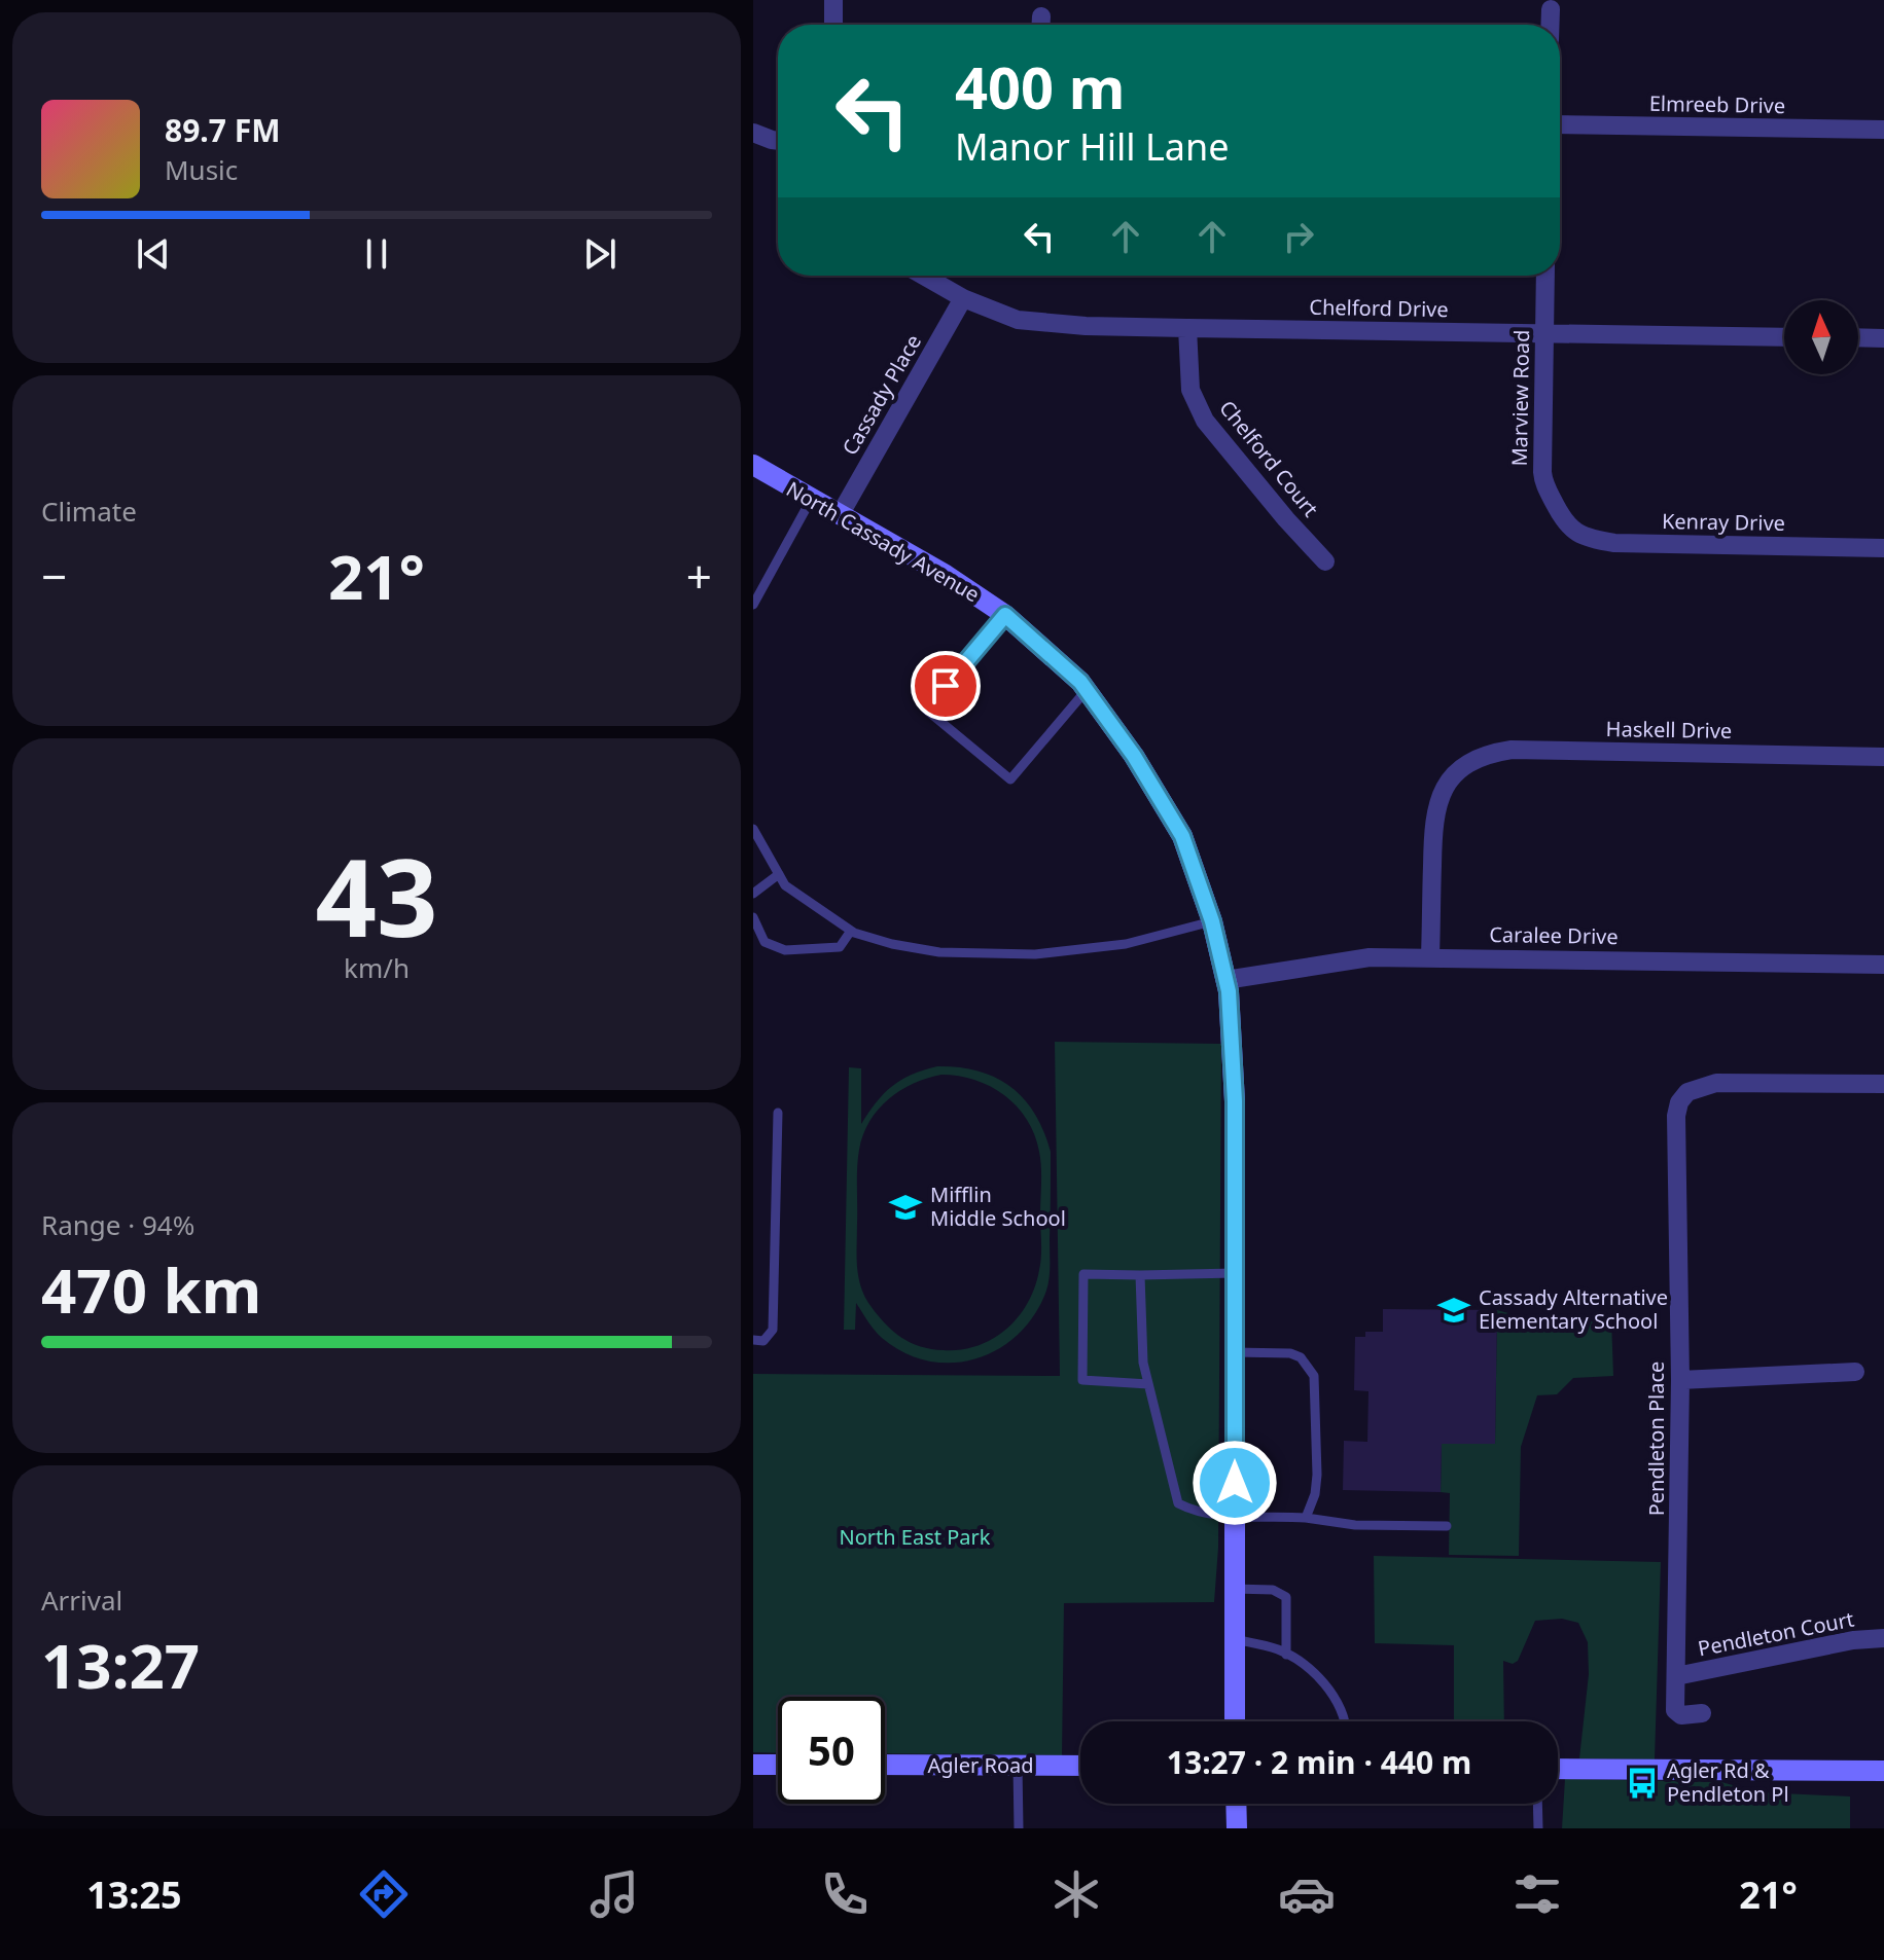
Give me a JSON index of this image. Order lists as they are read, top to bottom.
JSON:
{
  "streets": {
    "main road": ["North Cassady Avenue", "Agler Road"],
    "street": [
      "Elmreeb Drive",
      "Chelford Drive",
      "Cassady Place",
      "Marview Road",
      "Chelford Court",
      "Kenray Drive",
      "Haskell Drive",
      "Caralee Drive",
      "Pendleton Place",
      "Pendleton Court"
    ]
  },
  "crossings": [
    ["Chelford Drive", "Cassady Place"],
    ["Chelford Drive", "Marview Road"],
    ["Chelford Drive", "Chelford Court"],
    ["Cassady Place", "North Cassady Avenue"],
    ["Marview Road", "Kenray Drive"],
    ["North Cassady Avenue", "Caralee Drive"],
    ["Haskell Drive", "Caralee Drive"],
    ["Pendleton Place", "Pendleton Court"]
  ],
  "parks": ["North East Park"],
  "places": {
    "school or university": ["Mifflin Middle School", "Cassady Alternative Elementary School"],
    "bus stop": ["Agler Rd & Pendleton Pl"]
  },
  "north": "top",
  "page": {
    "turn": ["400 m", "Manor Hill Lane"],
    "song": ["89.7 FM", "Music"],
    "tile": [
      "Climate",
      ["43", "km/h"],
      ["Range · 94%", "470 km"],
      ["Arrival", "13:27"]
    ],
    "heat": ["−", "21°", "+"],
    "limit": "50",
    "trip": "13:27 · 2 min · 440 m",
    "tabs": ["13:25", "21°"]
  }
}
